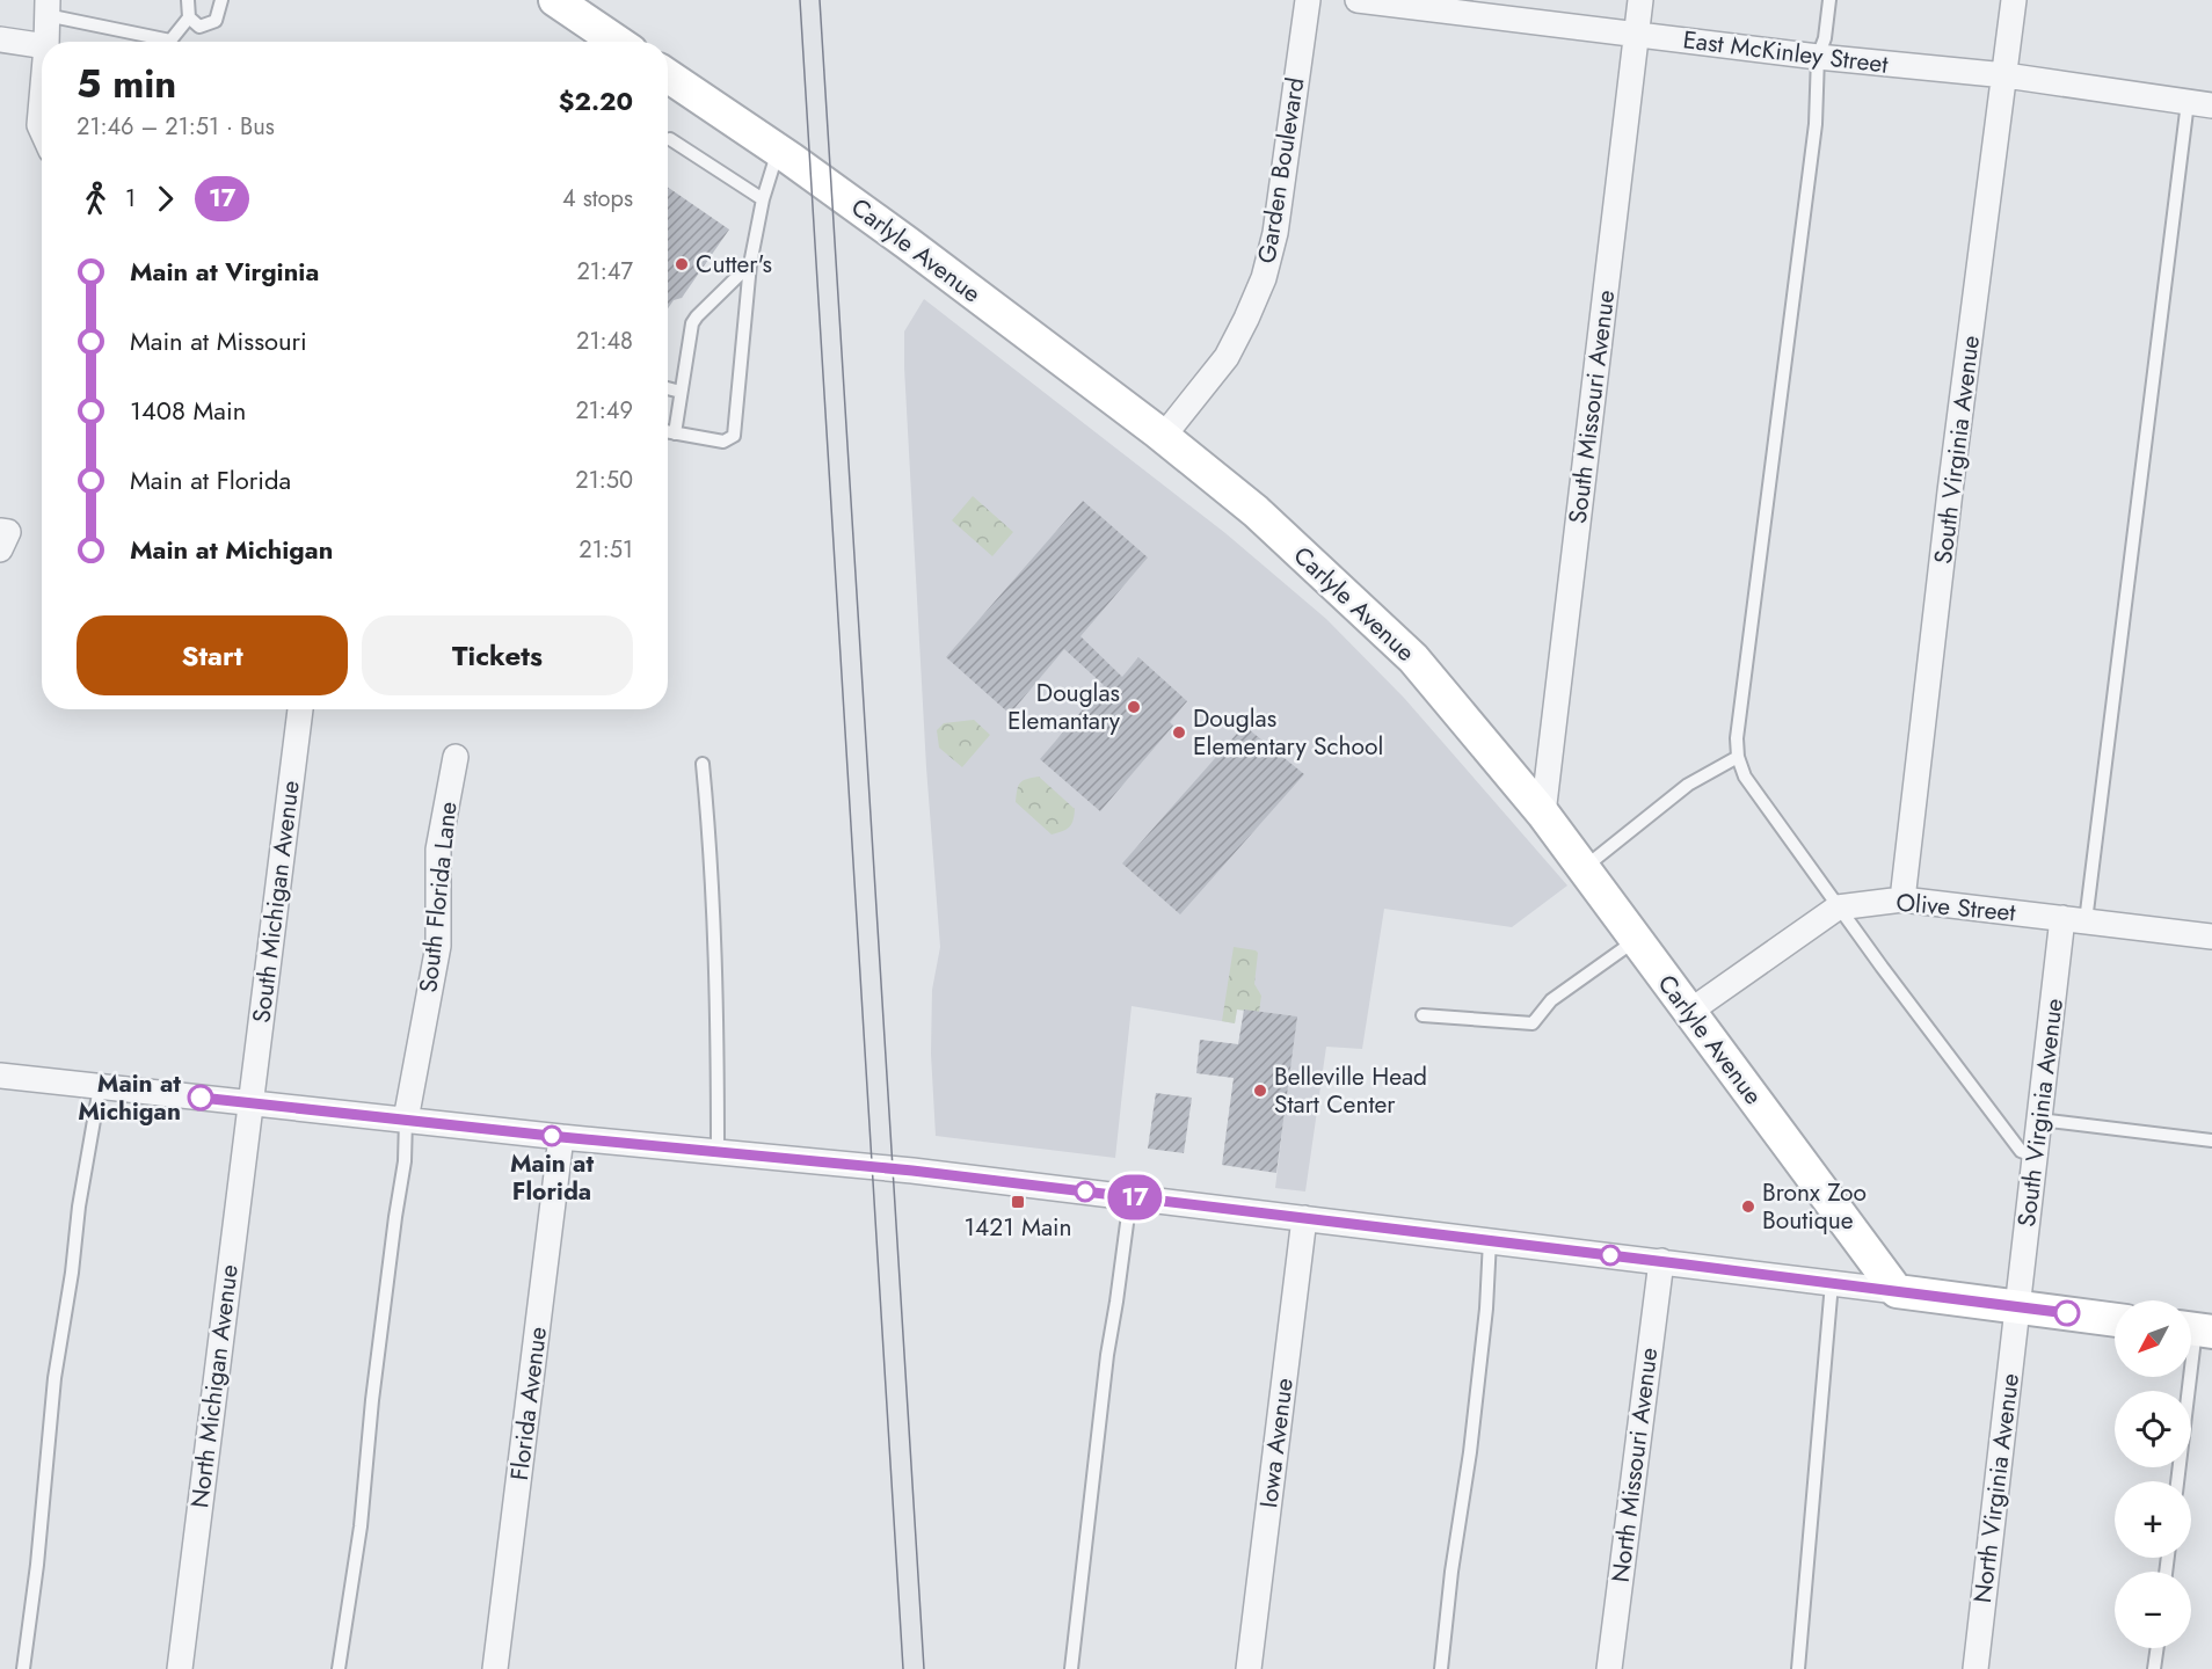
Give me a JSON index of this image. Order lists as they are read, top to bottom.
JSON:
{
  "streets": {
    "main road": ["Carlyle Avenue"],
    "street": [
      "East McKinley Street",
      "Garden Boulevard",
      "South Missouri Avenue",
      "South Virginia Avenue",
      "South Florida Lane",
      "South Michigan Avenue",
      "Olive Street",
      "North Michigan Avenue",
      "Florida Avenue",
      "Iowa Avenue",
      "North Missouri Avenue",
      "North Virginia Avenue"
    ]
  },
  "crossings": [
    ["East McKinley Street", "South Missouri Avenue"],
    ["East McKinley Street", "South Virginia Avenue"],
    ["Garden Boulevard", "Carlyle Avenue"],
    ["Carlyle Avenue", "South Missouri Avenue"],
    ["Carlyle Avenue", "Olive Street"],
    ["South Virginia Avenue", "Olive Street"],
    ["South Virginia Avenue", "North Virginia Avenue"],
    ["South Michigan Avenue", "North Michigan Avenue"]
  ],
  "places": {
    "other": [
      "Cutter's",
      "Douglas Elemantary",
      "Douglas Elementary School",
      "Belleville Head Start Center",
      "Main at Michigan",
      "Main at Florida",
      "Bronx Zoo Boutique"
    ],
    "transit": ["1421 Main"]
  },
  "lines": ["bus line 17"],
  "north": "bottom left",
  "page": {
    "on_map": "17",
    "heading": ["5 min", "21:46 – 21:51 · Bus", "$2.20"],
    "legs": ["1", "17", "4 stops"],
    "list": [
      {
        "name": "Main at Virginia",
        "value": "21:47"
      },
      {
        "name": "Main at Missouri",
        "value": "21:48"
      },
      {
        "name": "1408 Main",
        "value": "21:49"
      },
      {
        "name": "Main at Florida",
        "value": "21:50"
      },
      {
        "name": "Main at Michigan",
        "value": "21:51"
      }
    ],
    "buttons": ["Start", "Tickets"],
    "map_buttons": ["+", "−"]
  }
}
